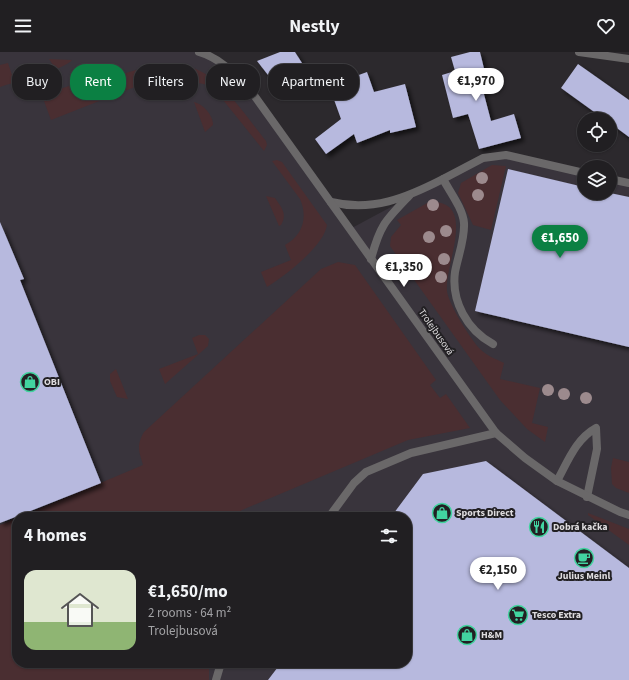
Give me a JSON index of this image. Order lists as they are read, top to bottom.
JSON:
{
  "streets": {
    "street": ["Trolejbusová"]
  },
  "places": {
    "shop": ["OBI", "Sports Direct", "H&M"],
    "restaurant": ["Dobrá kačka"],
    "cafe": ["Julius Meinl"],
    "supermarket": ["Tesco Extra"]
  },
  "page": {
    "header": "Nestly",
    "chip": [
      "Buy",
      "Rent",
      "Filters",
      "New",
      "Apartment"
    ],
    "price": [
      "€1,970",
      "€1,650",
      "€1,350",
      "€2,150"
    ],
    "heading": "4 homes",
    "list": [
      {
        "name": "€1,650/mo",
        "note": "2 rooms · 64 m² · Trolejbusová"
      }
    ]
  }
}
